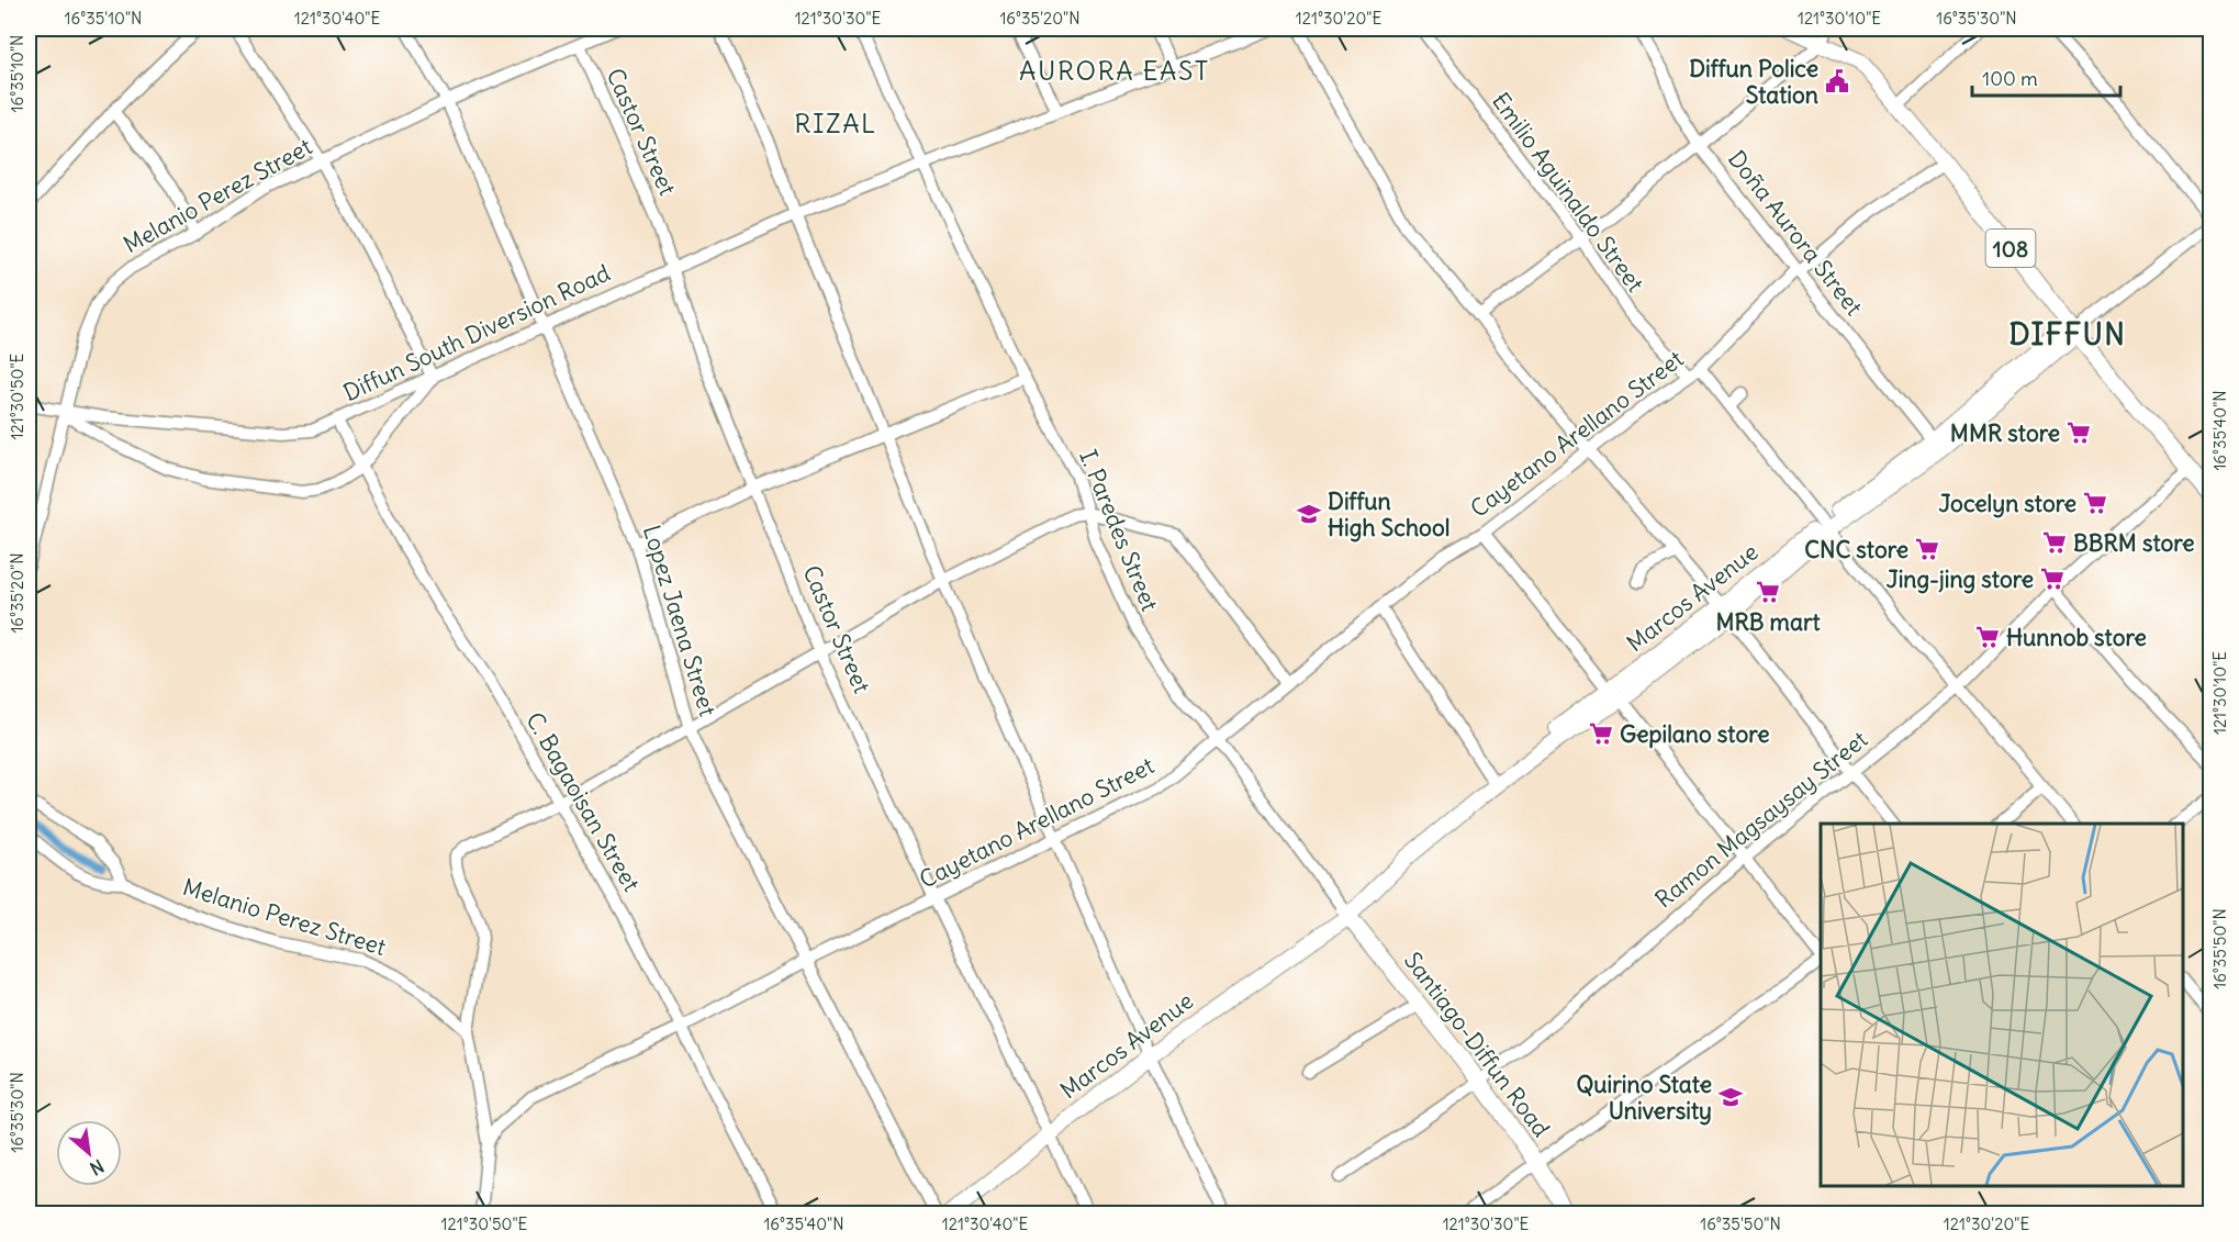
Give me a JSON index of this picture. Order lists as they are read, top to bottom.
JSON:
{
  "streets": {
    "main road": ["108", "Marcos Avenue", "Santiago-Diffun Road"],
    "street": [
      "Castor Street",
      "Emilio Aguinaldo Street",
      "Melanio Perez Street",
      "Doña Aurora Street",
      "Diffun South Diversion Road",
      "Cayetano Arellano Street",
      "I. Paredes Street",
      "Lopez Jaena Street",
      "C. Bagaoisan Street",
      "Ramon Magsaysay Street"
    ]
  },
  "crossings": [
    ["Castor Street", "Melanio Perez Street"],
    ["Castor Street", "Diffun South Diversion Road"],
    ["Castor Street", "Cayetano Arellano Street"],
    ["Castor Street", "Marcos Avenue"],
    ["Emilio Aguinaldo Street", "Cayetano Arellano Street"],
    ["Melanio Perez Street", "Diffun South Diversion Road"],
    ["Melanio Perez Street", "Lopez Jaena Street"],
    ["Doña Aurora Street", "Cayetano Arellano Street"],
    ["Doña Aurora Street", "Marcos Avenue"],
    ["108", "Cayetano Arellano Street"],
    ["108", "Marcos Avenue"],
    ["108", "Ramon Magsaysay Street"],
    ["Diffun South Diversion Road", "I. Paredes Street"],
    ["Diffun South Diversion Road", "Lopez Jaena Street"],
    ["Diffun South Diversion Road", "C. Bagaoisan Street"],
    ["Cayetano Arellano Street", "I. Paredes Street"],
    ["Cayetano Arellano Street", "Lopez Jaena Street"],
    ["Cayetano Arellano Street", "C. Bagaoisan Street"],
    ["I. Paredes Street", "Marcos Avenue"],
    ["I. Paredes Street", "Santiago-Diffun Road"],
    ["Marcos Avenue", "Santiago-Diffun Road"],
    ["Ramon Magsaysay Street", "Santiago-Diffun Road"]
  ],
  "districts": ["AURORA EAST", "RIZAL", "DIFFUN"],
  "places": {
    "public building": ["Diffun Police Station"],
    "supermarket": [
      "MMR store",
      "Jocelyn store",
      "BBRM store",
      "CNC store",
      "Jing-jing store",
      "MRB mart",
      "Hunnob store",
      "Gepilano store"
    ],
    "school or university": ["Diffun High School", "Quirino State University"]
  },
  "scale_bar": "100 m",
  "north": "bottom right",
  "coordinates": [
    "16°35'10\"N",
    "121°30'40\"E",
    "121°30'30\"E",
    "16°35'20\"N",
    "121°30'20\"E",
    "121°30'10\"E",
    "16°35'30\"N",
    "121°30'50\"E",
    "16°35'40\"N",
    "16°35'50\"N"
  ]
}
